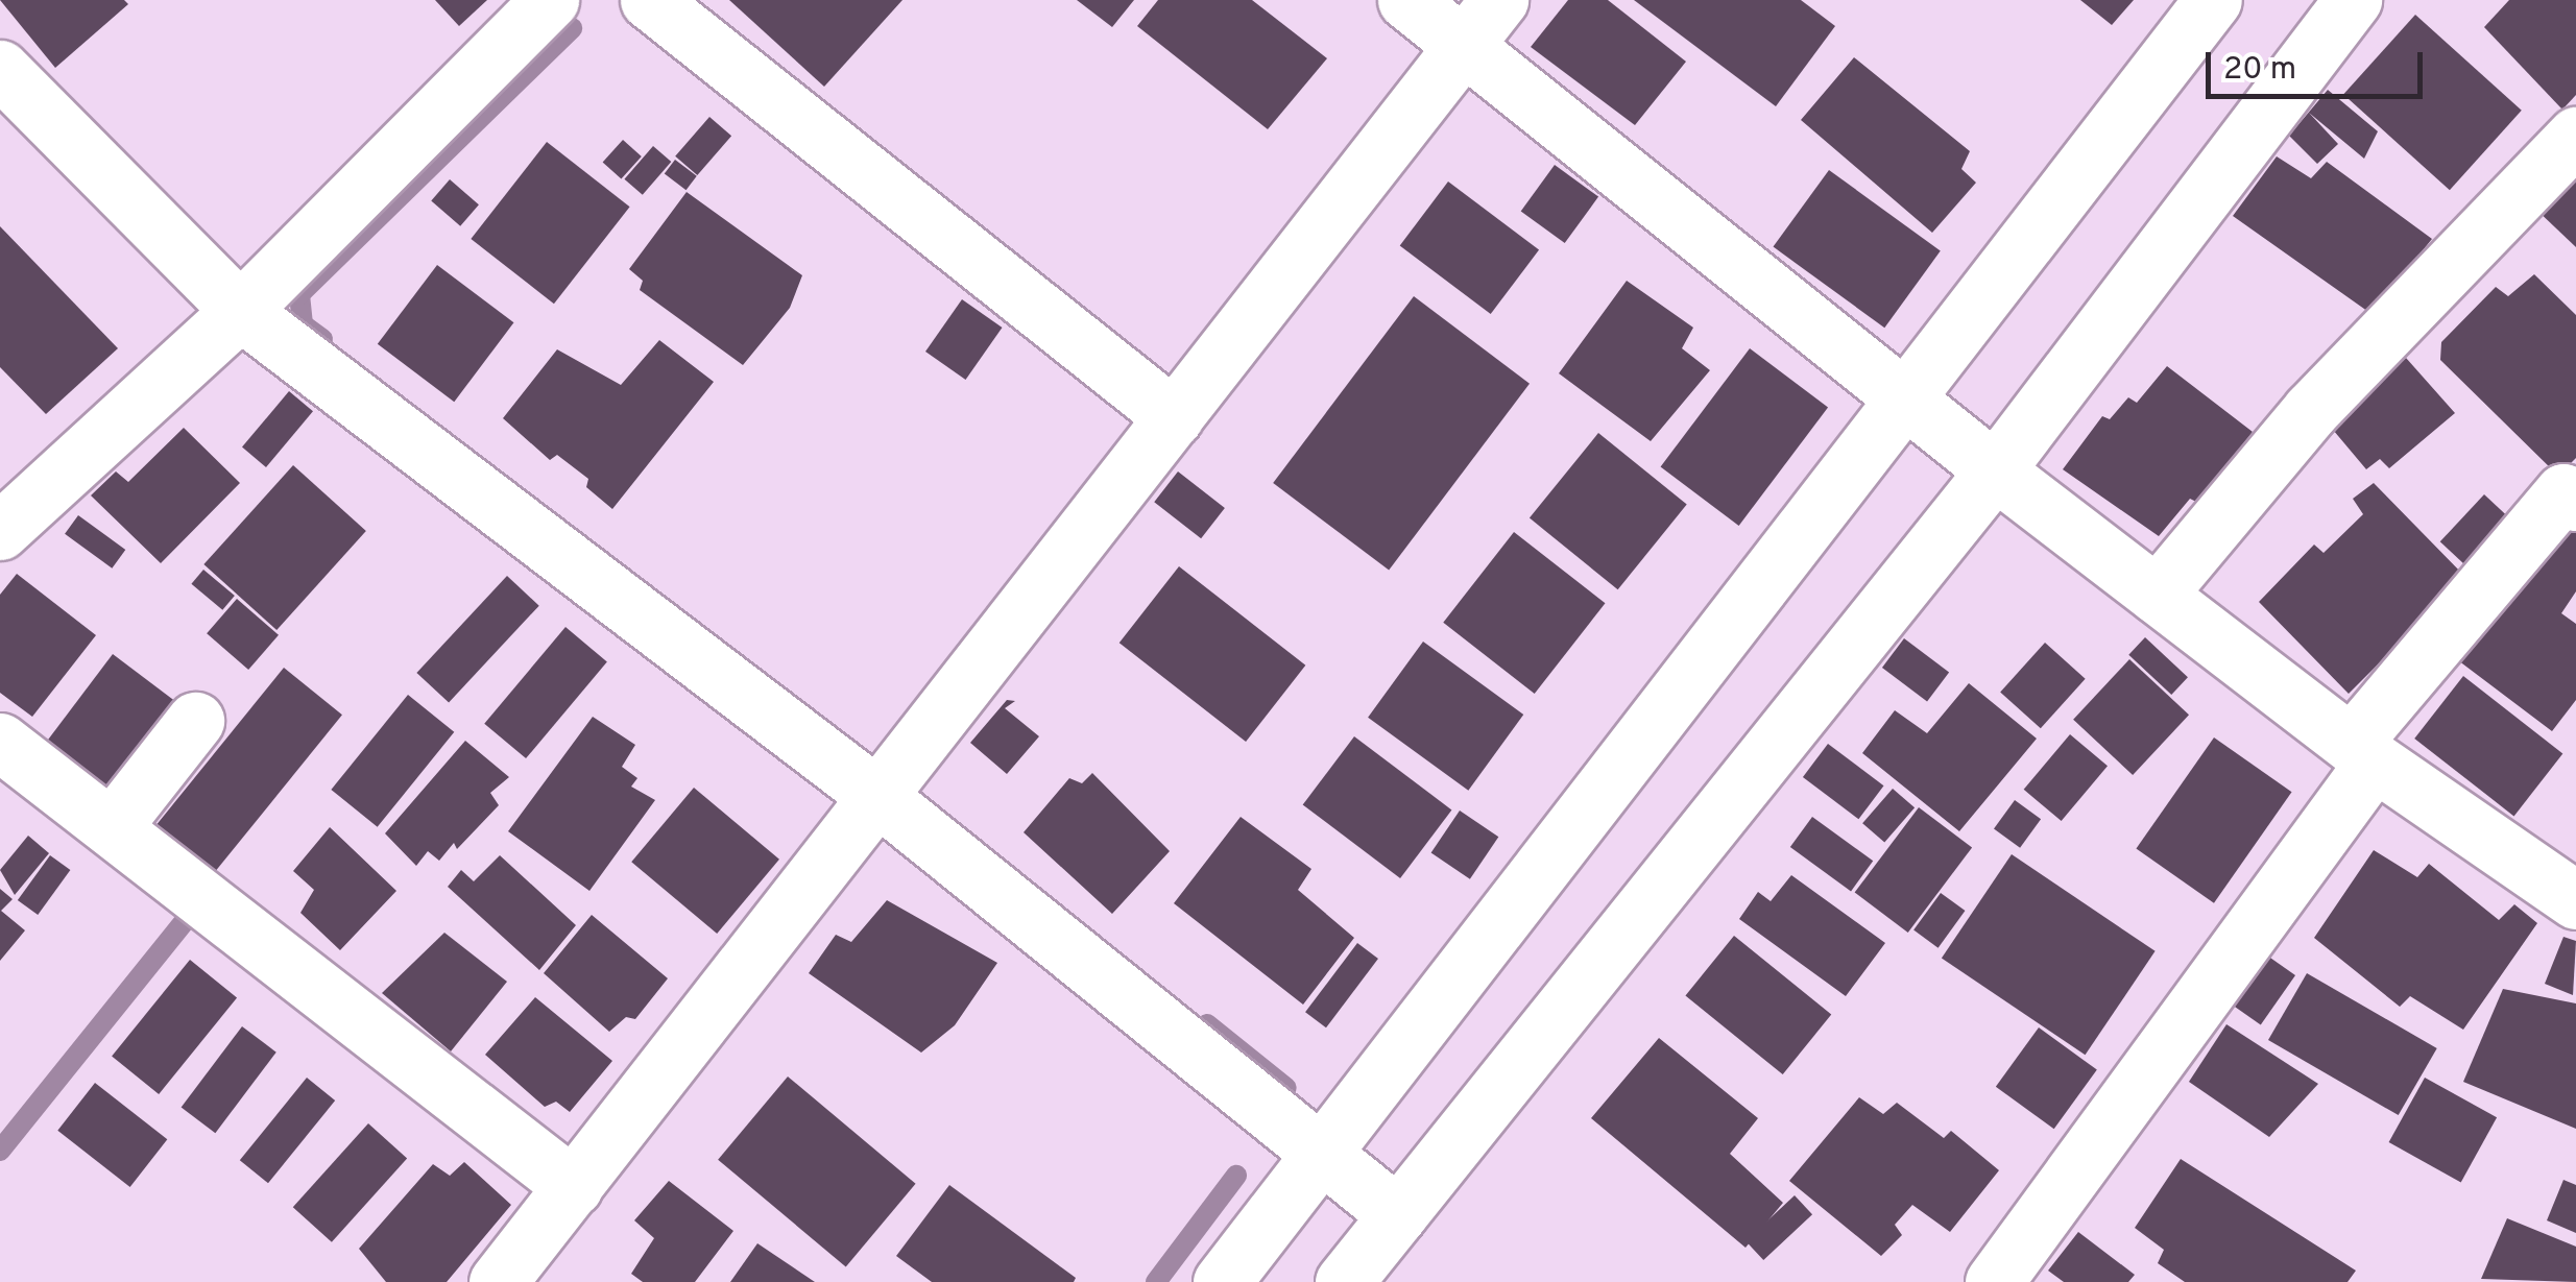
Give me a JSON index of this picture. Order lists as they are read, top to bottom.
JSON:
{
  "scale_bar": "20 m"
}
